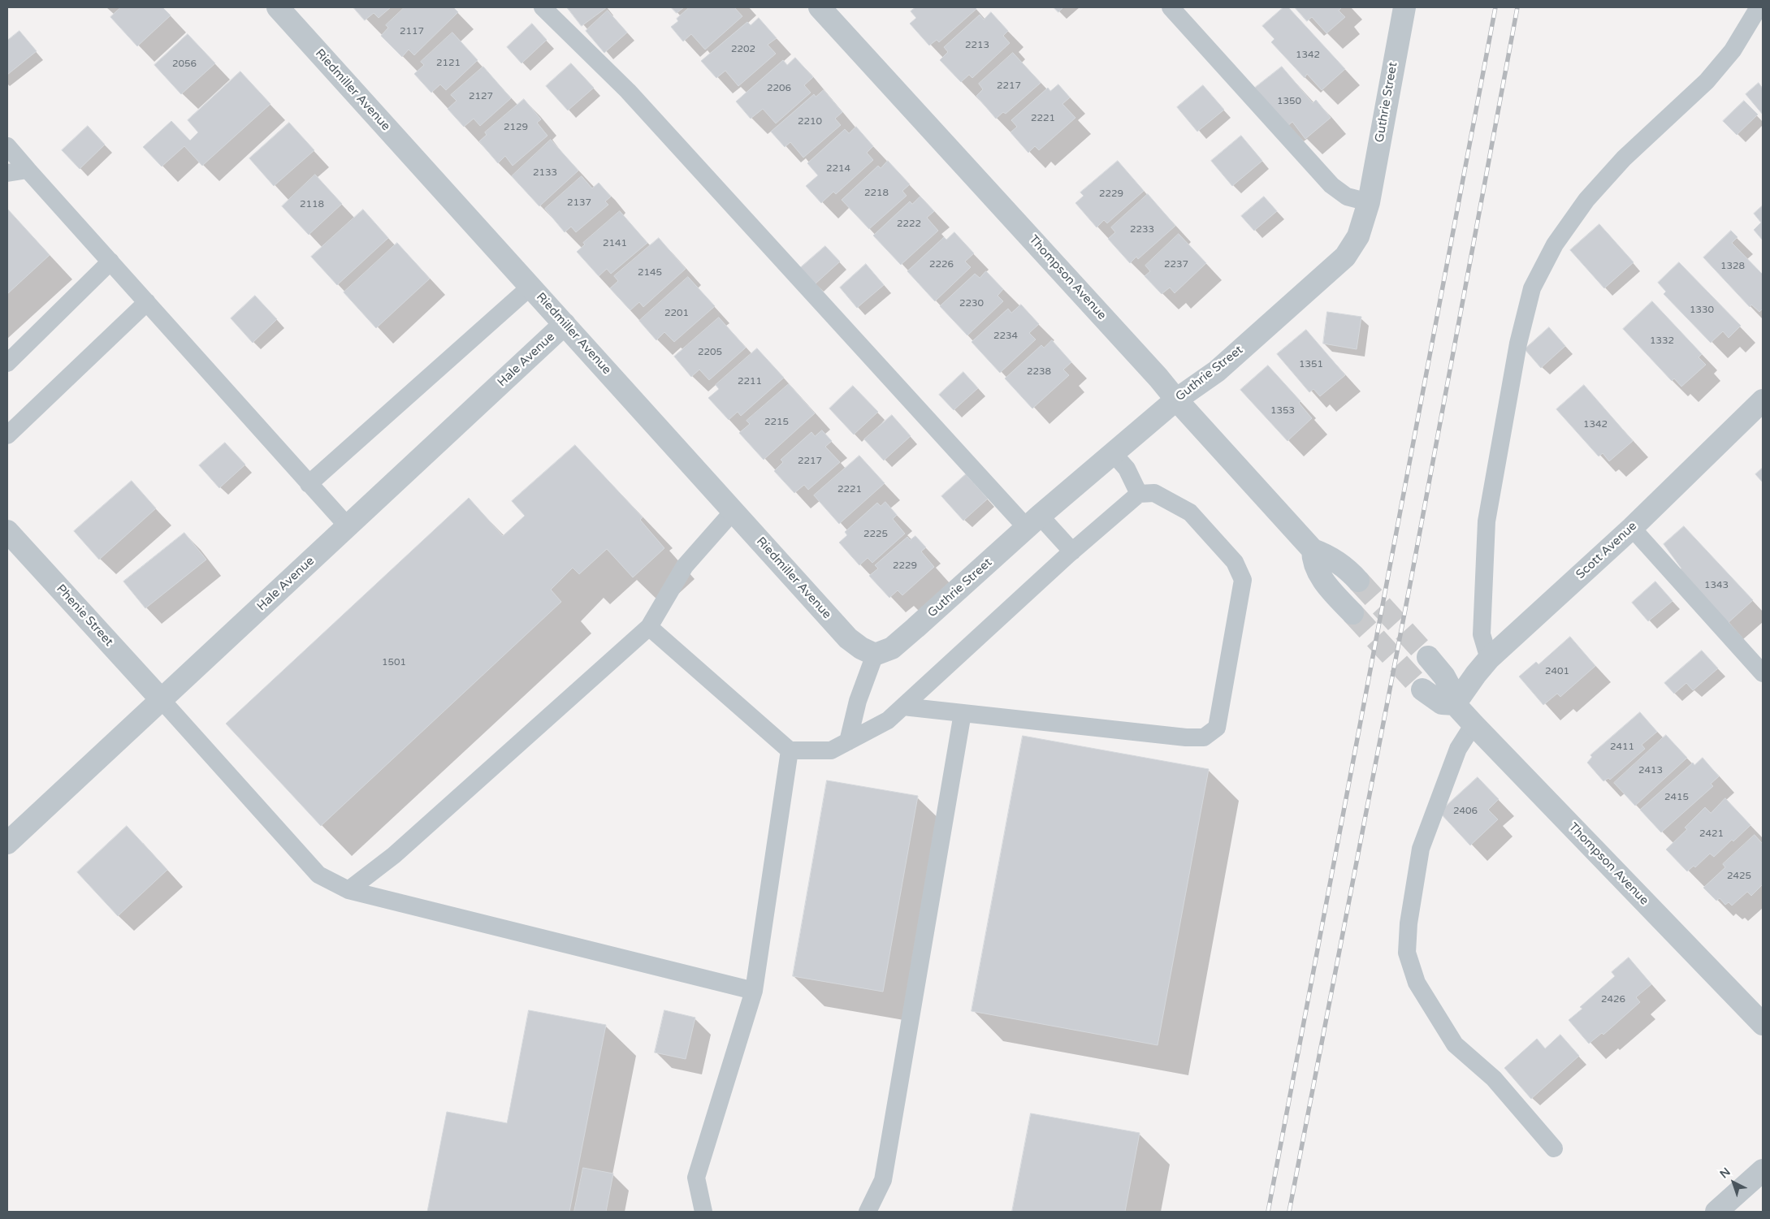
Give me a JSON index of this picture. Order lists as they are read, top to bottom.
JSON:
{
  "streets": {
    "street": [
      "Riedmiller Avenue",
      "Guthrie Street",
      "Thompson Avenue",
      "Hale Avenue",
      "Scott Avenue",
      "Phenie Street"
    ]
  },
  "crossings": [
    ["Riedmiller Avenue", "Guthrie Street"],
    ["Riedmiller Avenue", "Hale Avenue"],
    ["Guthrie Street", "Thompson Avenue"],
    ["Thompson Avenue", "Scott Avenue"],
    ["Hale Avenue", "Phenie Street"]
  ],
  "house_numbers": [
    "2117",
    "2213",
    "2202",
    "1342",
    "2121",
    "2056",
    "2217",
    "2206",
    "2127",
    "1350",
    "2221",
    "2210",
    "2129",
    "2214",
    "2133",
    "2218",
    "2229",
    "2137",
    "2118",
    "2222",
    "2233",
    "2141",
    "2226",
    "2237",
    "1328",
    "2145",
    "2230",
    "1330",
    "2201",
    "2234",
    "1332",
    "2205",
    "1351",
    "2238",
    "2211",
    "1353",
    "2215",
    "1342",
    "2217",
    "2221",
    "2225",
    "2229",
    "1343",
    "1501",
    "2401",
    "2411",
    "2413",
    "2415",
    "2406",
    "2421",
    "2425",
    "2426"
  ],
  "north": "top left"
}
